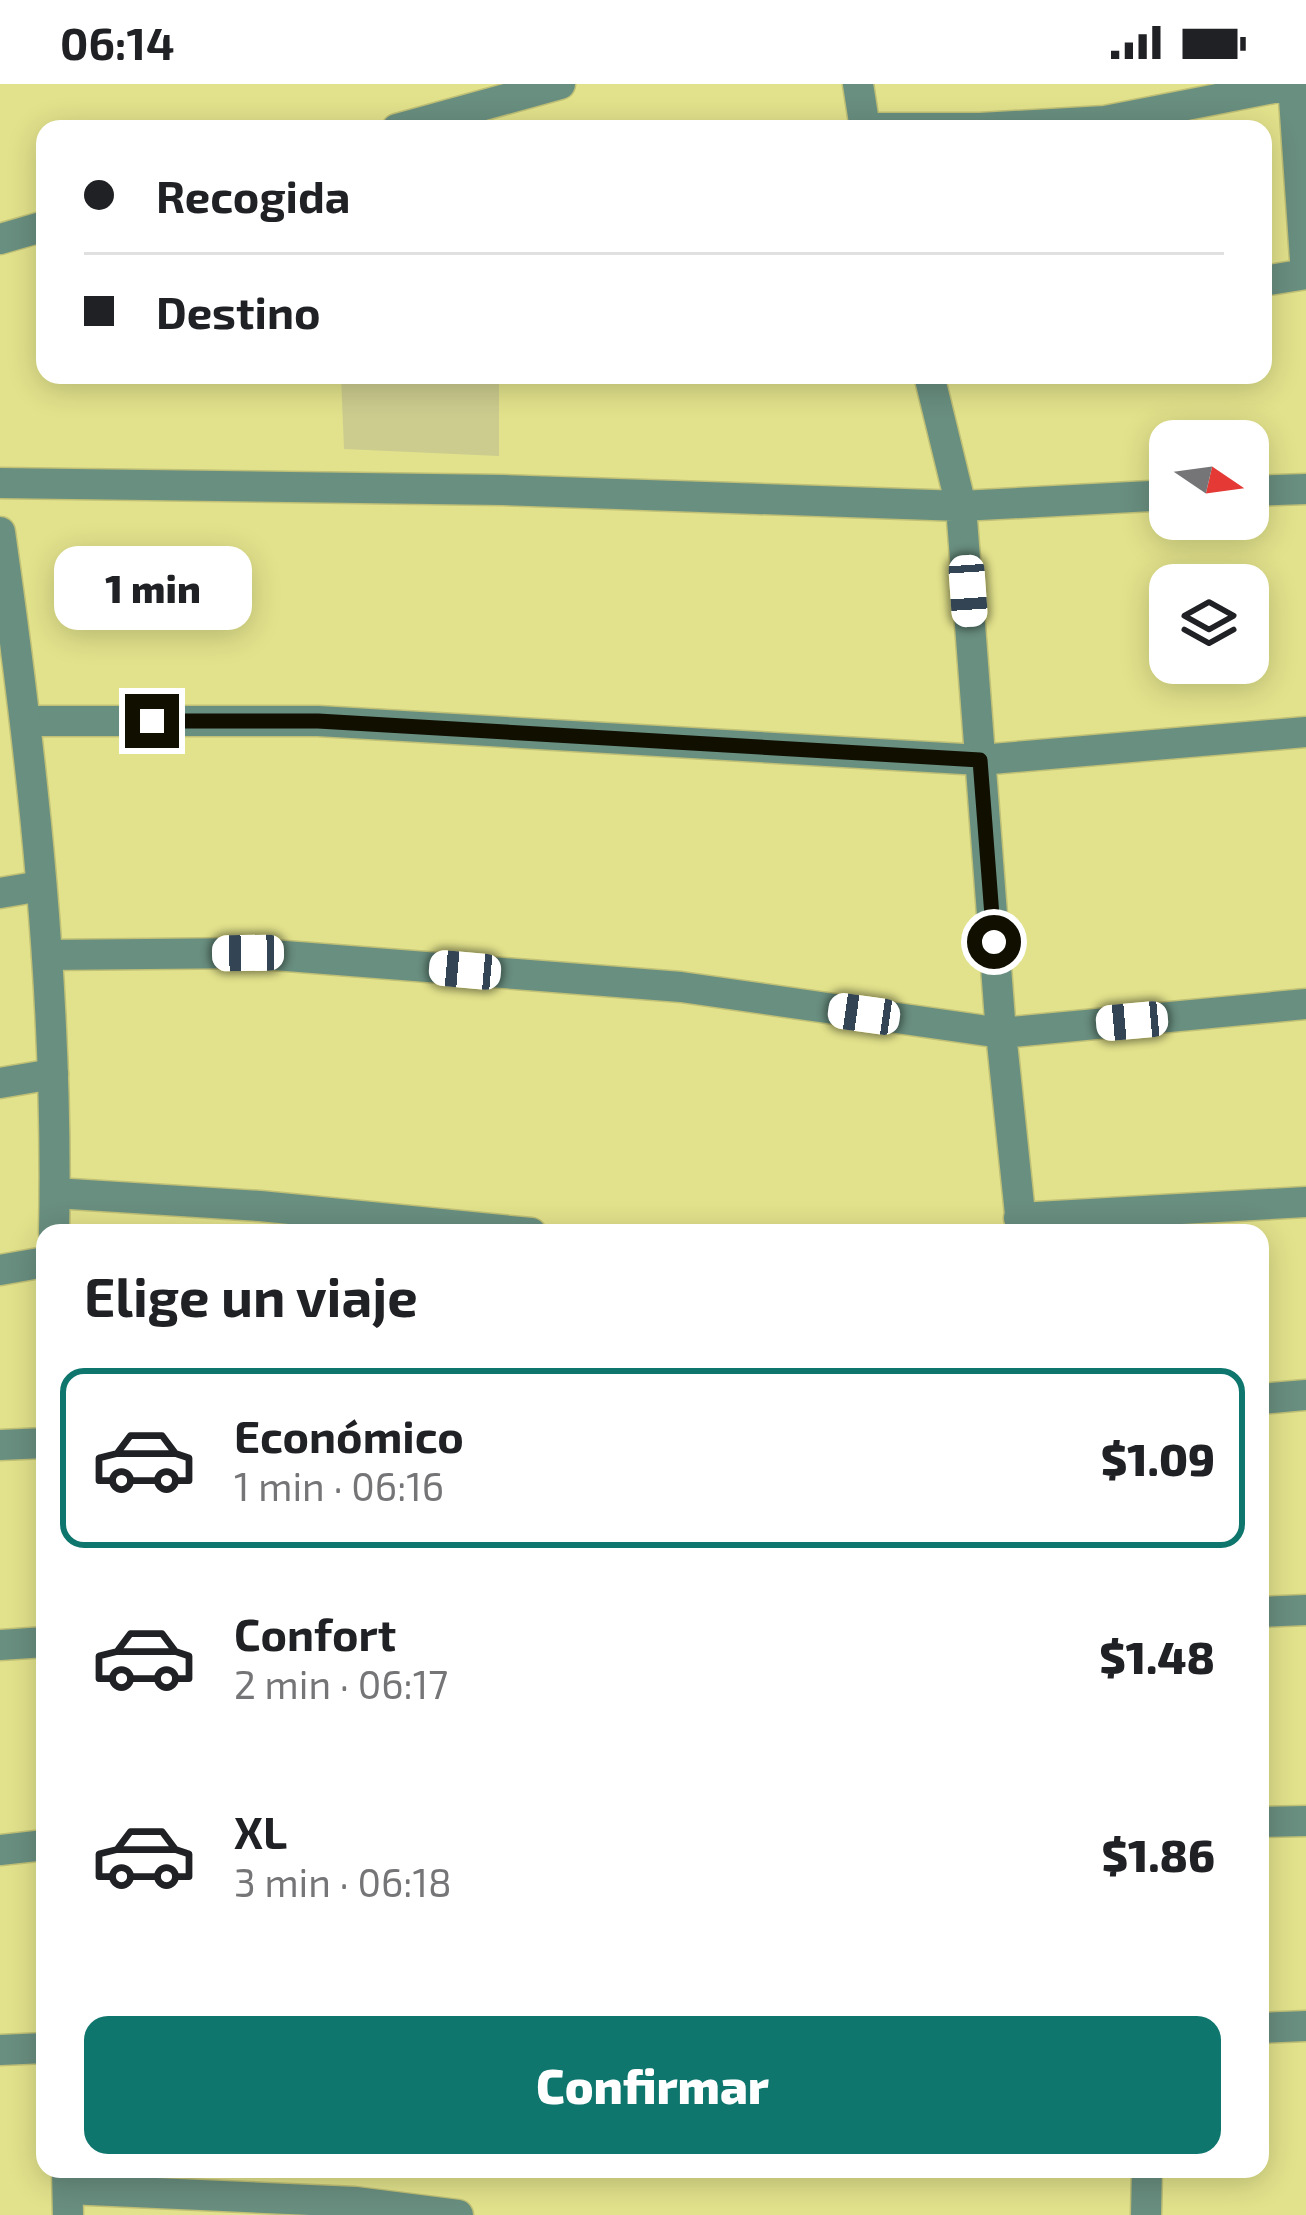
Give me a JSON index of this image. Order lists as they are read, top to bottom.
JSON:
{
  "north": "right",
  "page": {
    "status": "06:14",
    "banner": ["Recogida", "Destino"],
    "bubble": "1 min",
    "heading": "Elige un viaje",
    "list": [
      {
        "name": "Económico",
        "note": "1 min · 06:16",
        "value": "$1.09"
      },
      {
        "name": "Confort",
        "note": "2 min · 06:17",
        "value": "$1.48"
      },
      {
        "name": "XL",
        "note": "3 min · 06:18",
        "value": "$1.86"
      }
    ],
    "buttons": "Confirmar"
  }
}
